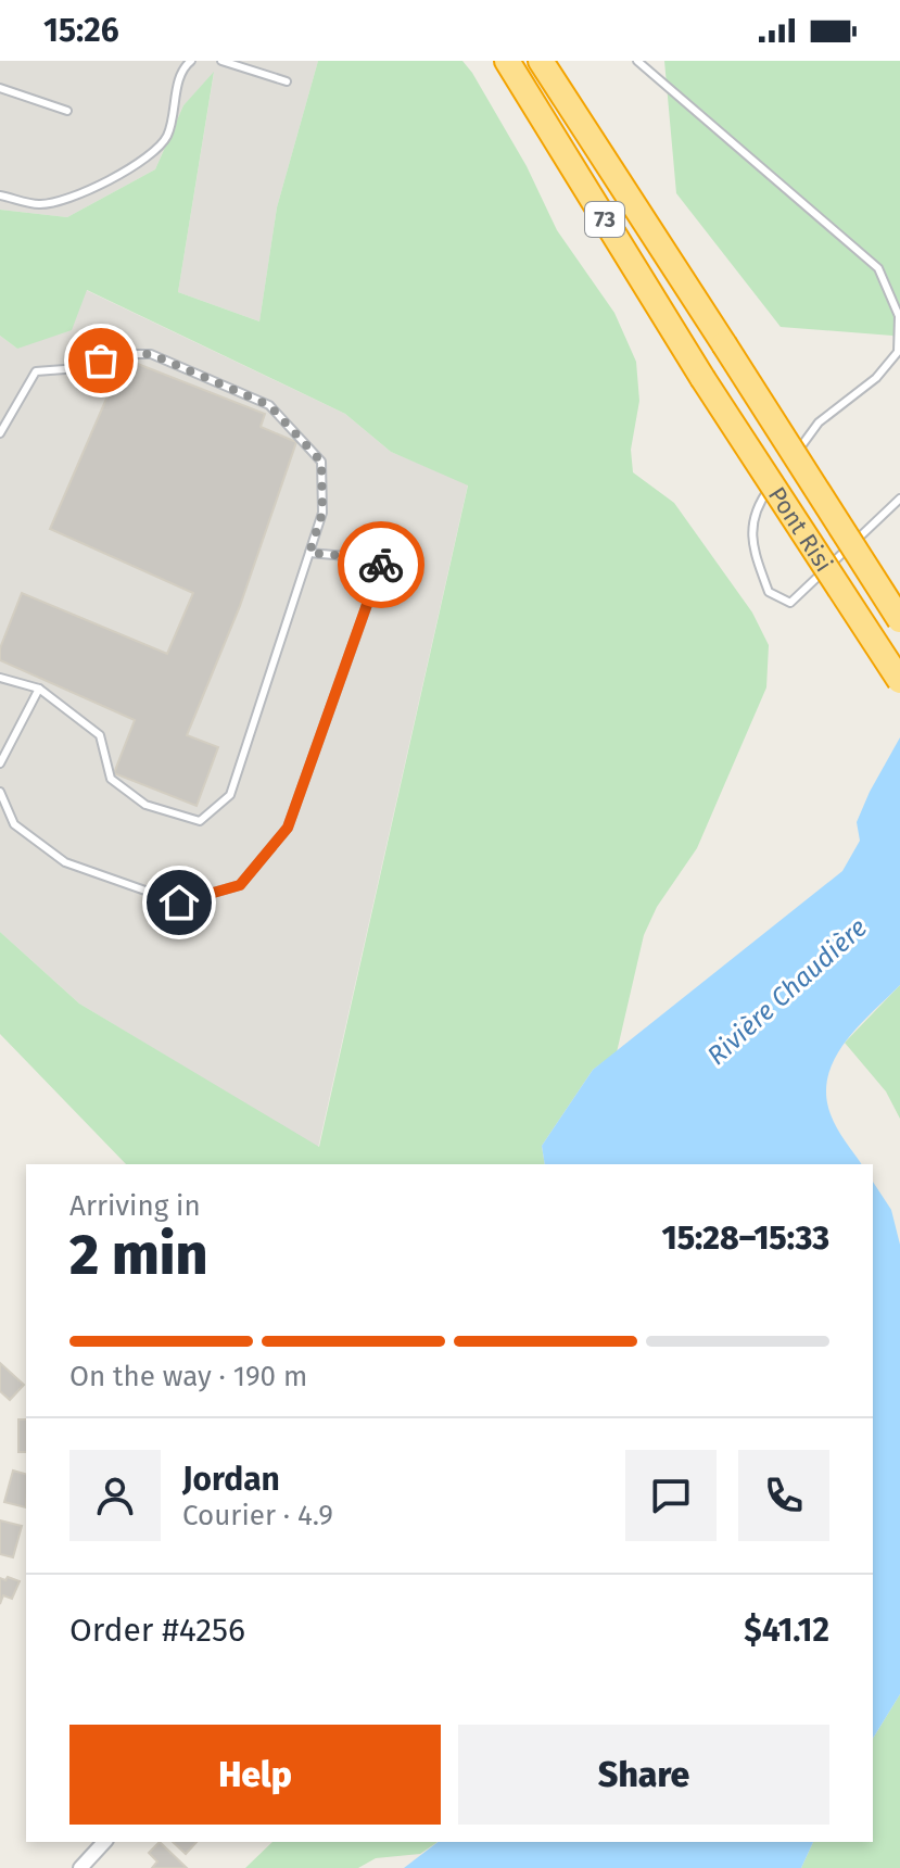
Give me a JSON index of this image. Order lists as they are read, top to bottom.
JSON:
{
  "streets": {
    "highway": ["73", "Pont Risi"]
  },
  "water": ["Rivière Chaudière"],
  "page": {
    "status": "15:26",
    "heading": ["2 min", "Arriving in", "15:28–15:33"],
    "panel": [
      "Jordan",
      "Courier · 4.9",
      "Order #4256",
      "$41.12"
    ],
    "bar": "On the way · 190 m",
    "buttons": ["Help", "Share"]
  }
}
